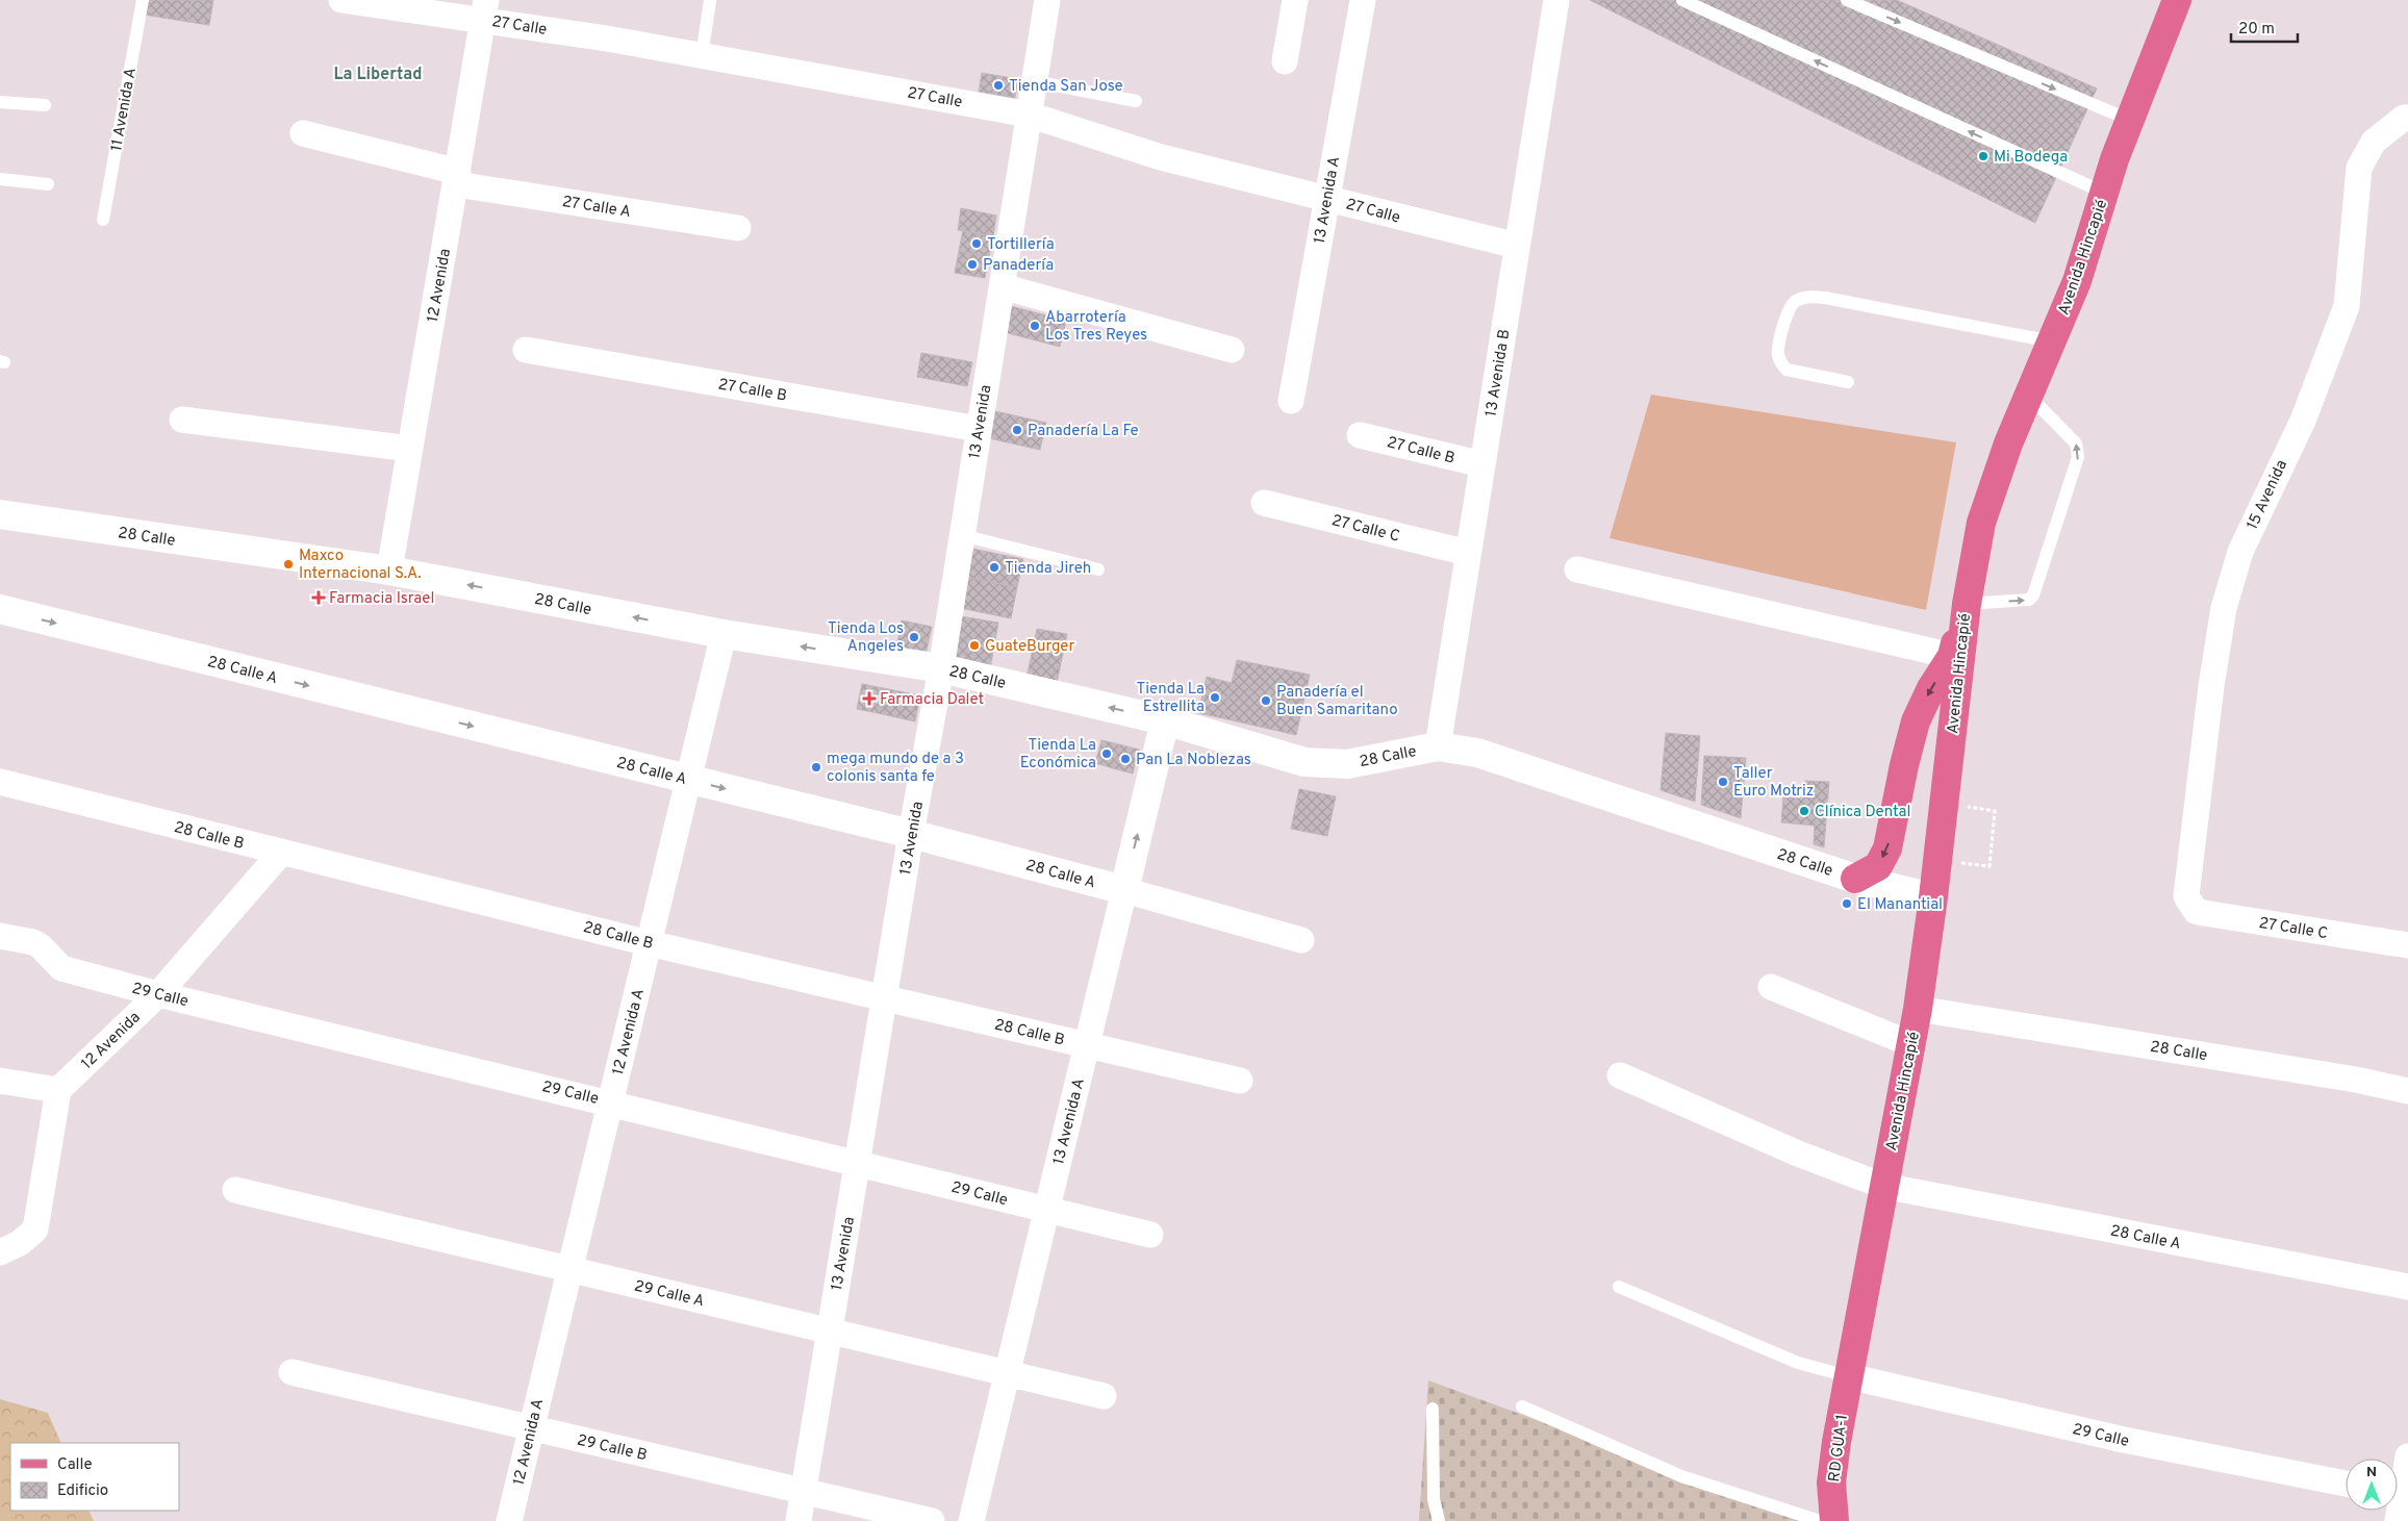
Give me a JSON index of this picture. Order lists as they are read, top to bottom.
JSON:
{
  "streets": {
    "main road": [
      "13 Avenida A",
      "Avenida Hincapié",
      "28 Calle",
      "28 Calle A",
      "RD GUA-1"
    ],
    "street": [
      "27 Calle",
      "27 Calle A",
      "12 Avenida",
      "13 Avenida B",
      "27 Calle B",
      "13 Avenida",
      "15 Avenida",
      "27 Calle C",
      "28 Calle B",
      "29 Calle",
      "12 Avenida A",
      "29 Calle A",
      "29 Calle B"
    ],
    "lane": ["11 Avenida A"]
  },
  "crossings": [
    ["27 Calle", "13 Avenida A"],
    ["27 Calle", "12 Avenida"],
    ["27 Calle", "13 Avenida B"],
    ["27 Calle", "13 Avenida"],
    ["13 Avenida A", "28 Calle"],
    ["13 Avenida A", "28 Calle A"],
    ["13 Avenida A", "28 Calle B"],
    ["13 Avenida A", "29 Calle"],
    ["13 Avenida A", "29 Calle A"],
    ["27 Calle A", "12 Avenida"],
    ["Avenida Hincapié", "28 Calle"],
    ["Avenida Hincapié", "28 Calle A"],
    ["Avenida Hincapié", "29 Calle"],
    ["Avenida Hincapié", "RD GUA-1"],
    ["12 Avenida", "28 Calle"],
    ["12 Avenida", "28 Calle B"],
    ["12 Avenida", "29 Calle"],
    ["13 Avenida B", "27 Calle B"],
    ["13 Avenida B", "27 Calle C"],
    ["13 Avenida B", "28 Calle"],
    ["27 Calle B", "13 Avenida"],
    ["13 Avenida", "28 Calle"],
    ["13 Avenida", "28 Calle A"],
    ["13 Avenida", "28 Calle B"],
    ["13 Avenida", "29 Calle"],
    ["13 Avenida", "29 Calle A"],
    ["13 Avenida", "29 Calle B"],
    ["15 Avenida", "27 Calle C"],
    ["28 Calle", "12 Avenida A"],
    ["28 Calle A", "12 Avenida A"],
    ["28 Calle B", "12 Avenida A"],
    ["29 Calle", "12 Avenida A"],
    ["29 Calle", "RD GUA-1"],
    ["12 Avenida A", "29 Calle A"],
    ["12 Avenida A", "29 Calle B"]
  ],
  "one_way": ["28 Calle A"],
  "districts": ["La Libertad"],
  "places": {
    "other": [
      "Tienda San Jose",
      "Mi Bodega",
      "Tortillería",
      "Panadería",
      "Abarrotería Los Tres Reyes",
      "Panadería La Fe",
      "Maxco Internacional S.A.",
      "Tienda Jireh",
      "Tienda Los Angeles",
      "GuateBurger",
      "Tienda La Estrellita",
      "Panadería el Buen Samaritano",
      "Tienda La Económica",
      "Pan La Noblezas",
      "mega mundo de a 3 colonis santa fe",
      "Taller Euro Motriz",
      "Clínica Dental",
      "El Manantial"
    ],
    "health": ["Farmacia Israel", "Farmacia Dalet"]
  },
  "legend": ["Calle", "Edificio"],
  "scale_bar": "20 m",
  "north": "top"
}
